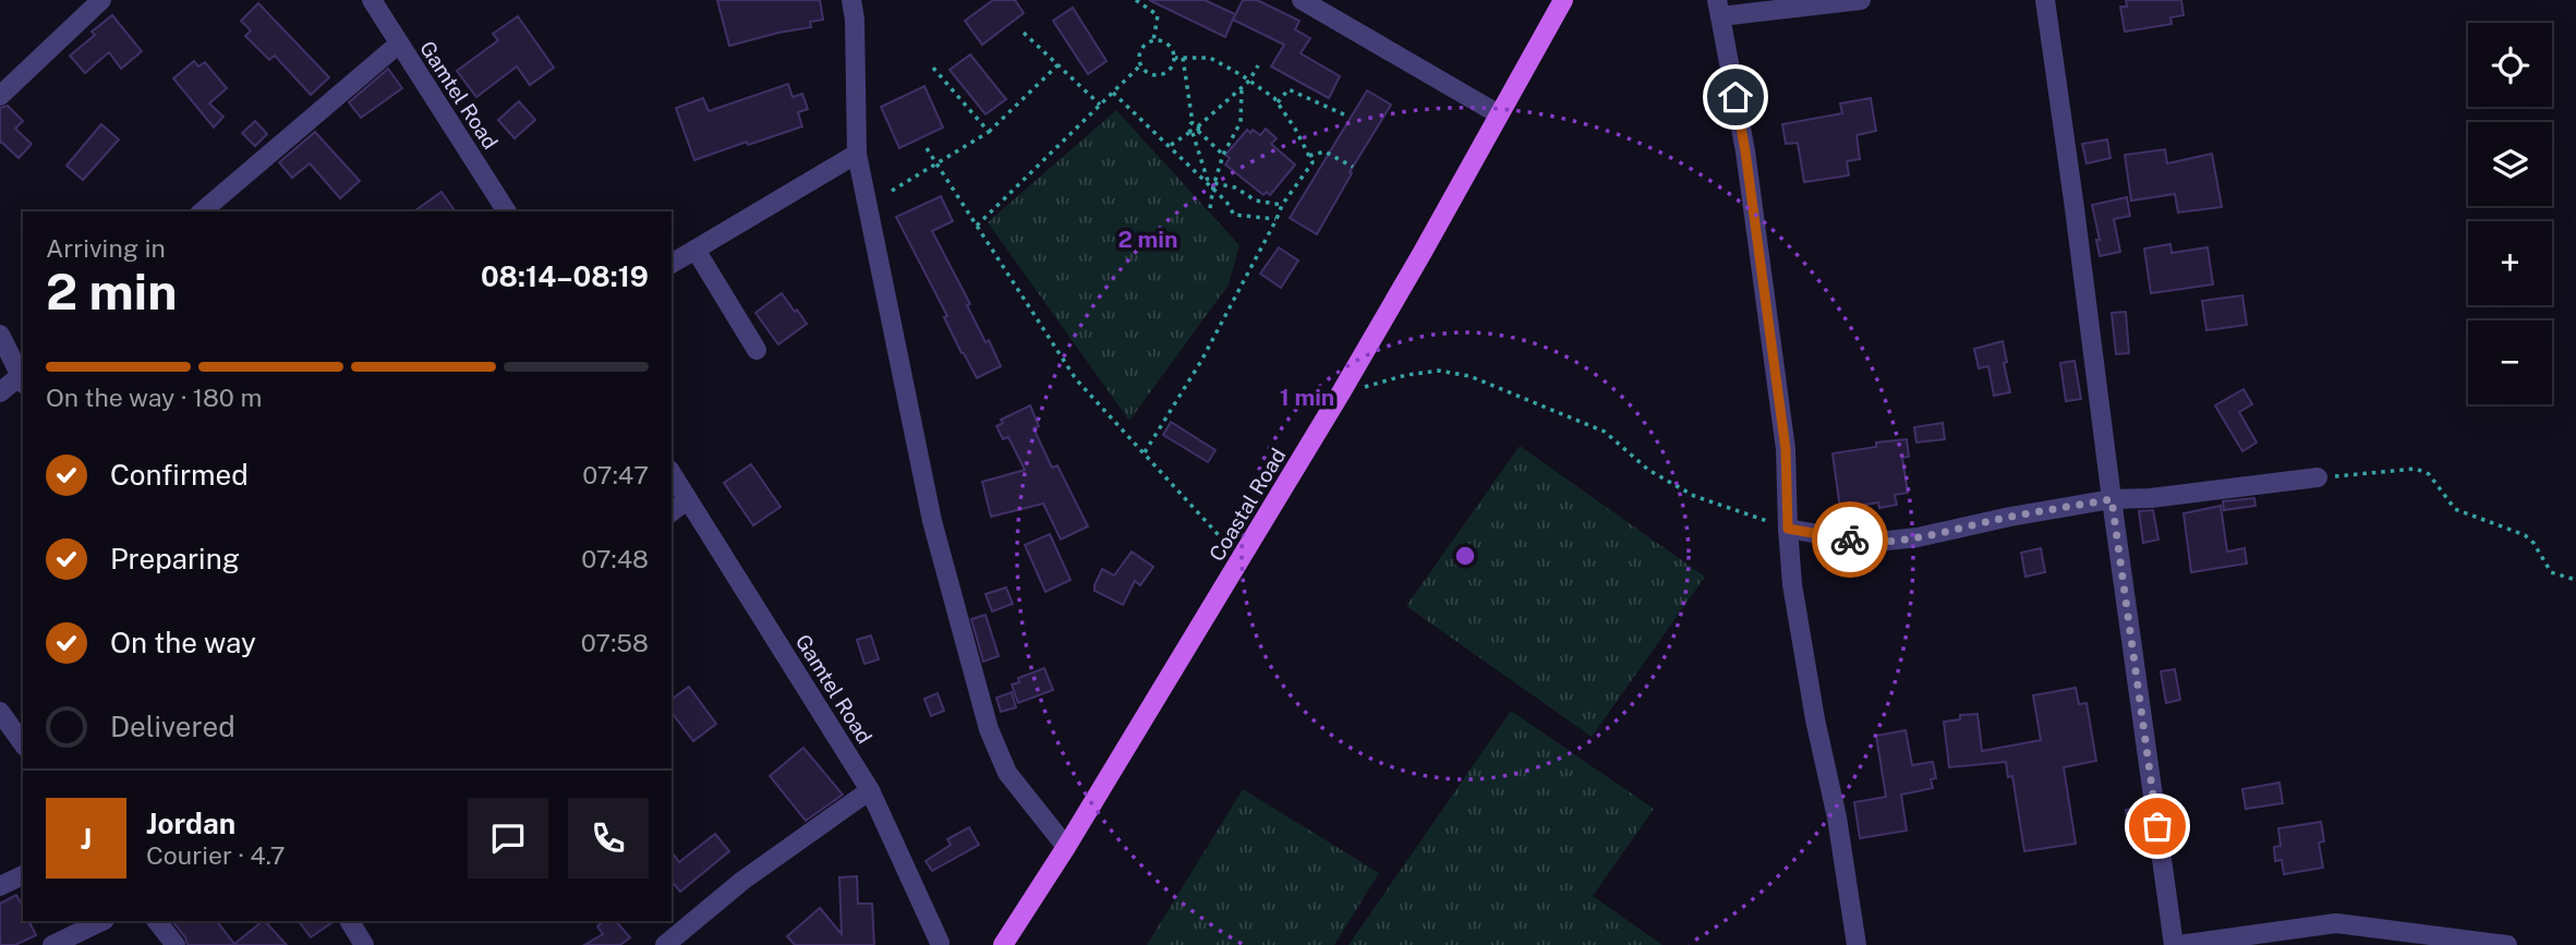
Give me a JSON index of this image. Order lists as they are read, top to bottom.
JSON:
{
  "streets": {
    "main road": ["Coastal Road"],
    "street": ["Gamtel Road"]
  },
  "page": {
    "map_buttons": ["+", "−"],
    "heading": ["2 min", "Arriving in", "08:14–08:19"],
    "panel": ["Jordan", "Courier · 4.7"],
    "bar": "On the way · 180 m",
    "list": [
      ["Confirmed", "07:47"],
      ["Preparing", "07:48"],
      ["On the way", "07:58"],
      "Delivered"
    ],
    "round": "J"
  },
  "rings": ["2 min", "1 min"]
}
